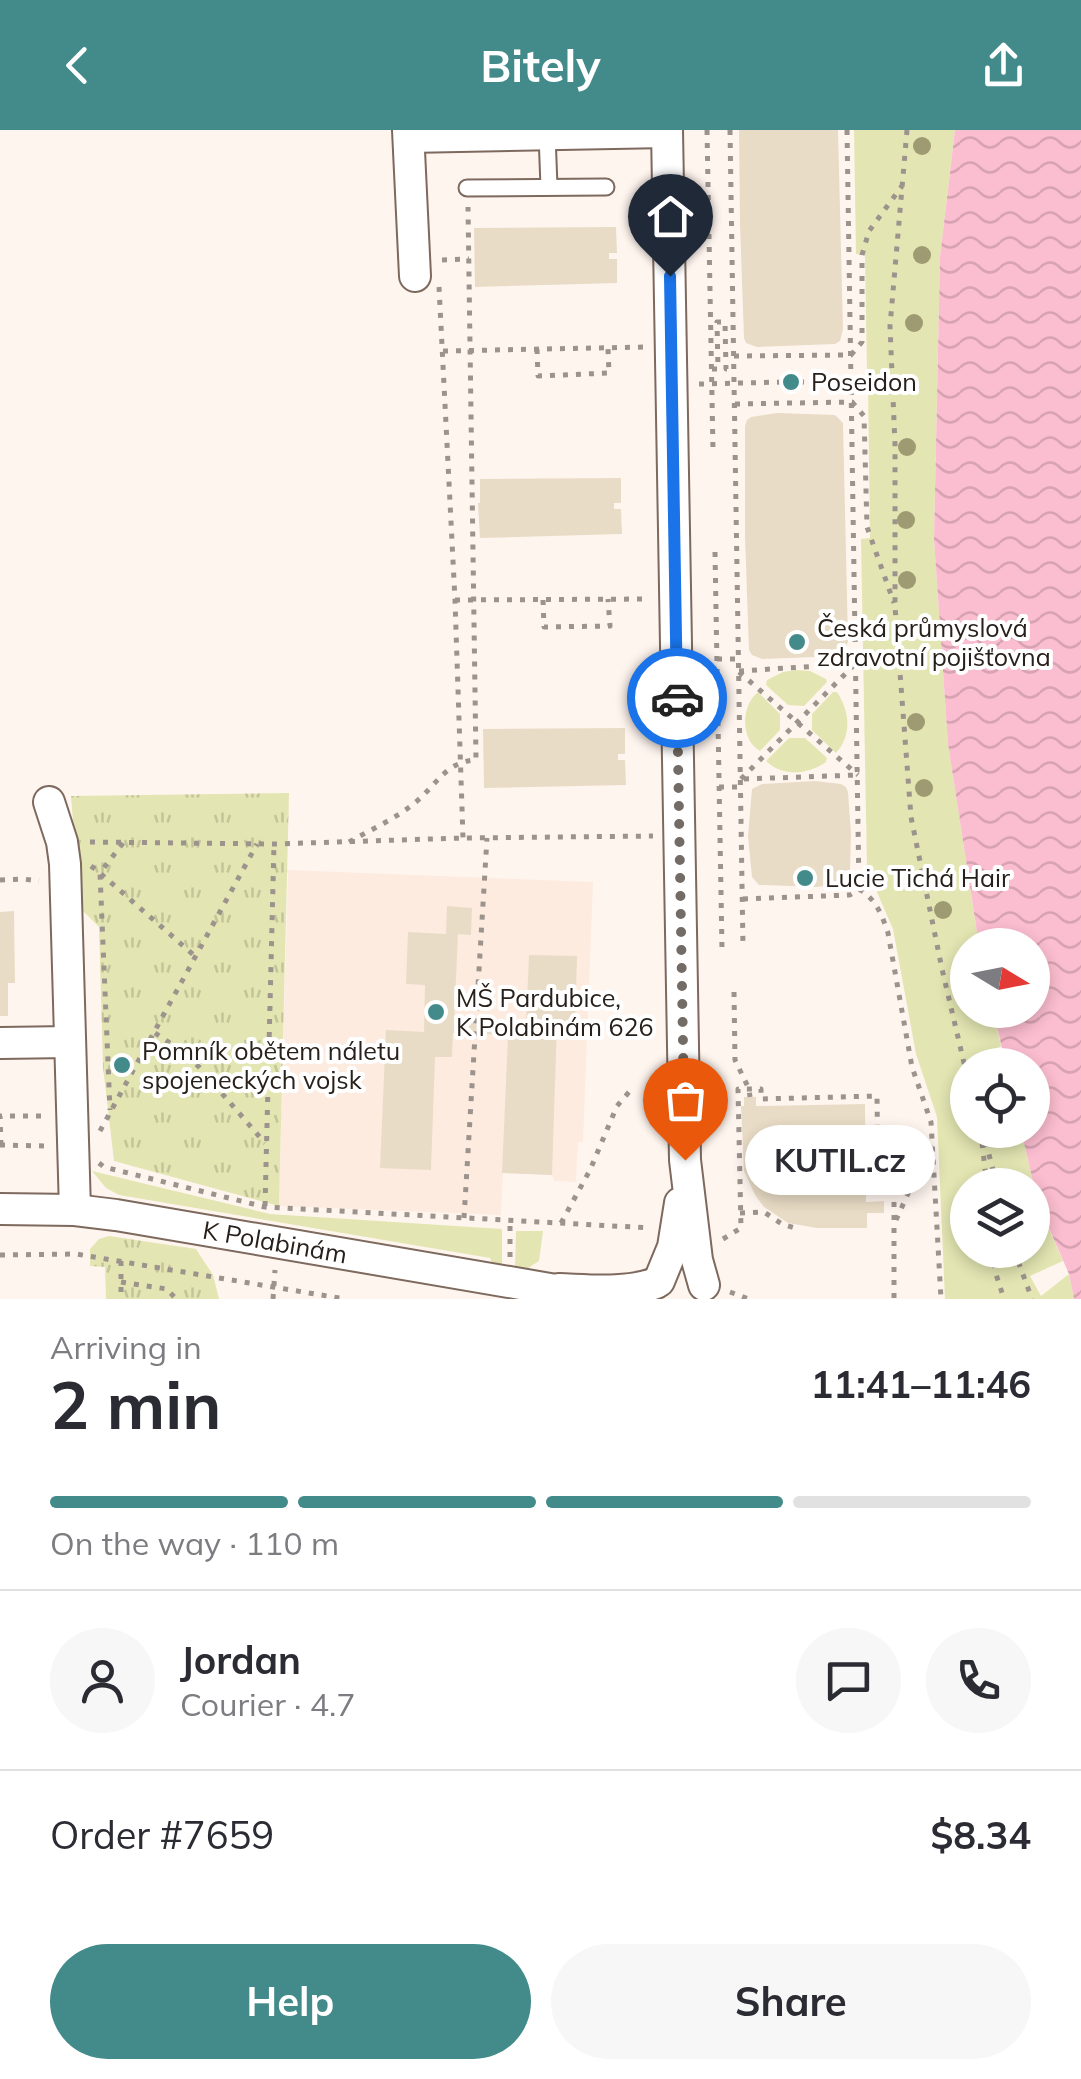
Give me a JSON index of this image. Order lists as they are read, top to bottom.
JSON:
{
  "streets": {
    "street": ["K Polabinám"]
  },
  "places": [
    "Poseidon",
    "Česká průmyslová zdravotní pojišťovna",
    "Lucie Tichá Hair",
    "MŠ Pardubice, K Polabinám 626",
    "Pomník obětem náletu spojeneckých vojsk",
    "KUTIL.cz"
  ],
  "north": "right",
  "page": {
    "header": "Bitely",
    "bubble": "KUTIL.cz",
    "heading": ["2 min", "Arriving in", "11:41–11:46"],
    "panel": [
      "Jordan",
      "Courier · 4.7",
      "Order #7659",
      "$8.34"
    ],
    "bar": "On the way · 110 m",
    "buttons": ["Help", "Share"]
  }
}
